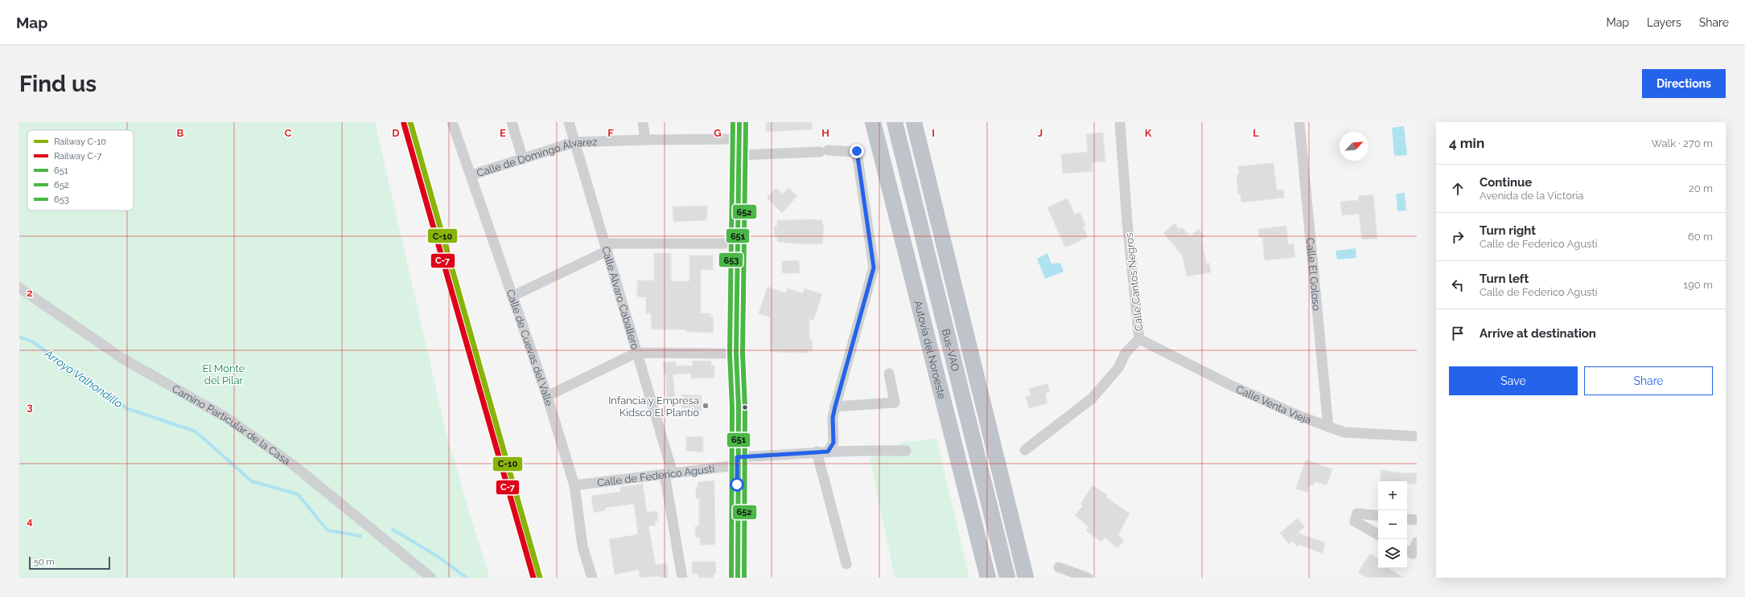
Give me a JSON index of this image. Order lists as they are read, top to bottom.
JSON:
{
  "streets": {
    "highway": ["Autovía del Noroeste", "Bus-VAO"],
    "street": [
      "Calle de Domingo Álvarez",
      "Calle El Goloso",
      "Calle Cantos Negros",
      "Calle Álvaro Caballero",
      "Calle de Cuevas del Valle",
      "Calle Venta Vieja",
      "Camino Particular de la Casa",
      "Calle de Federico Agustí"
    ]
  },
  "crossings": [
    ["Calle de Domingo Álvarez", "Calle Álvaro Caballero"],
    ["Calle de Domingo Álvarez", "Calle de Cuevas del Valle"],
    ["Calle El Goloso", "Calle Venta Vieja"],
    ["Calle Cantos Negros", "Calle Venta Vieja"],
    ["Calle Álvaro Caballero", "Calle de Federico Agustí"],
    ["Calle de Cuevas del Valle", "Calle de Federico Agustí"]
  ],
  "water": ["Arroyo Valhondillo"],
  "parks": ["El Monte del Pilar"],
  "places": ["Infancia y Empresa Kidsco El Plantío"],
  "lines": [
    "rail line C-10",
    "transit line 651",
    "transit line 652",
    "transit line 653",
    "rail line C-7"
  ],
  "legend": [
    "Railway C-10",
    "Railway C-7",
    "651",
    "652",
    "653"
  ],
  "scale_bar": "50 m",
  "north": "top right",
  "page": {
    "header": "Map",
    "nav": ["Map", "Layers", "Share"],
    "buttons": [
      "Directions",
      ["Save", "Share"]
    ],
    "title": "Find us",
    "heading": ["4 min", "Walk · 270 m"],
    "list": [
      ["Continue", "Avenida de la Victoria", "20 m"],
      ["Turn right", "Calle de Federico Agustí", "60 m"],
      ["Turn left", "Calle de Federico Agustí", "190 m"],
      "Arrive at destination"
    ],
    "map_buttons": ["+", "−"],
    "scale": "50 m"
  },
  "grid": {
    "columns": [
      "B",
      "C",
      "D",
      "E",
      "F",
      "G",
      "H",
      "I",
      "J",
      "K",
      "L"
    ],
    "rows": ["2", "3", "4"]
  }
}
